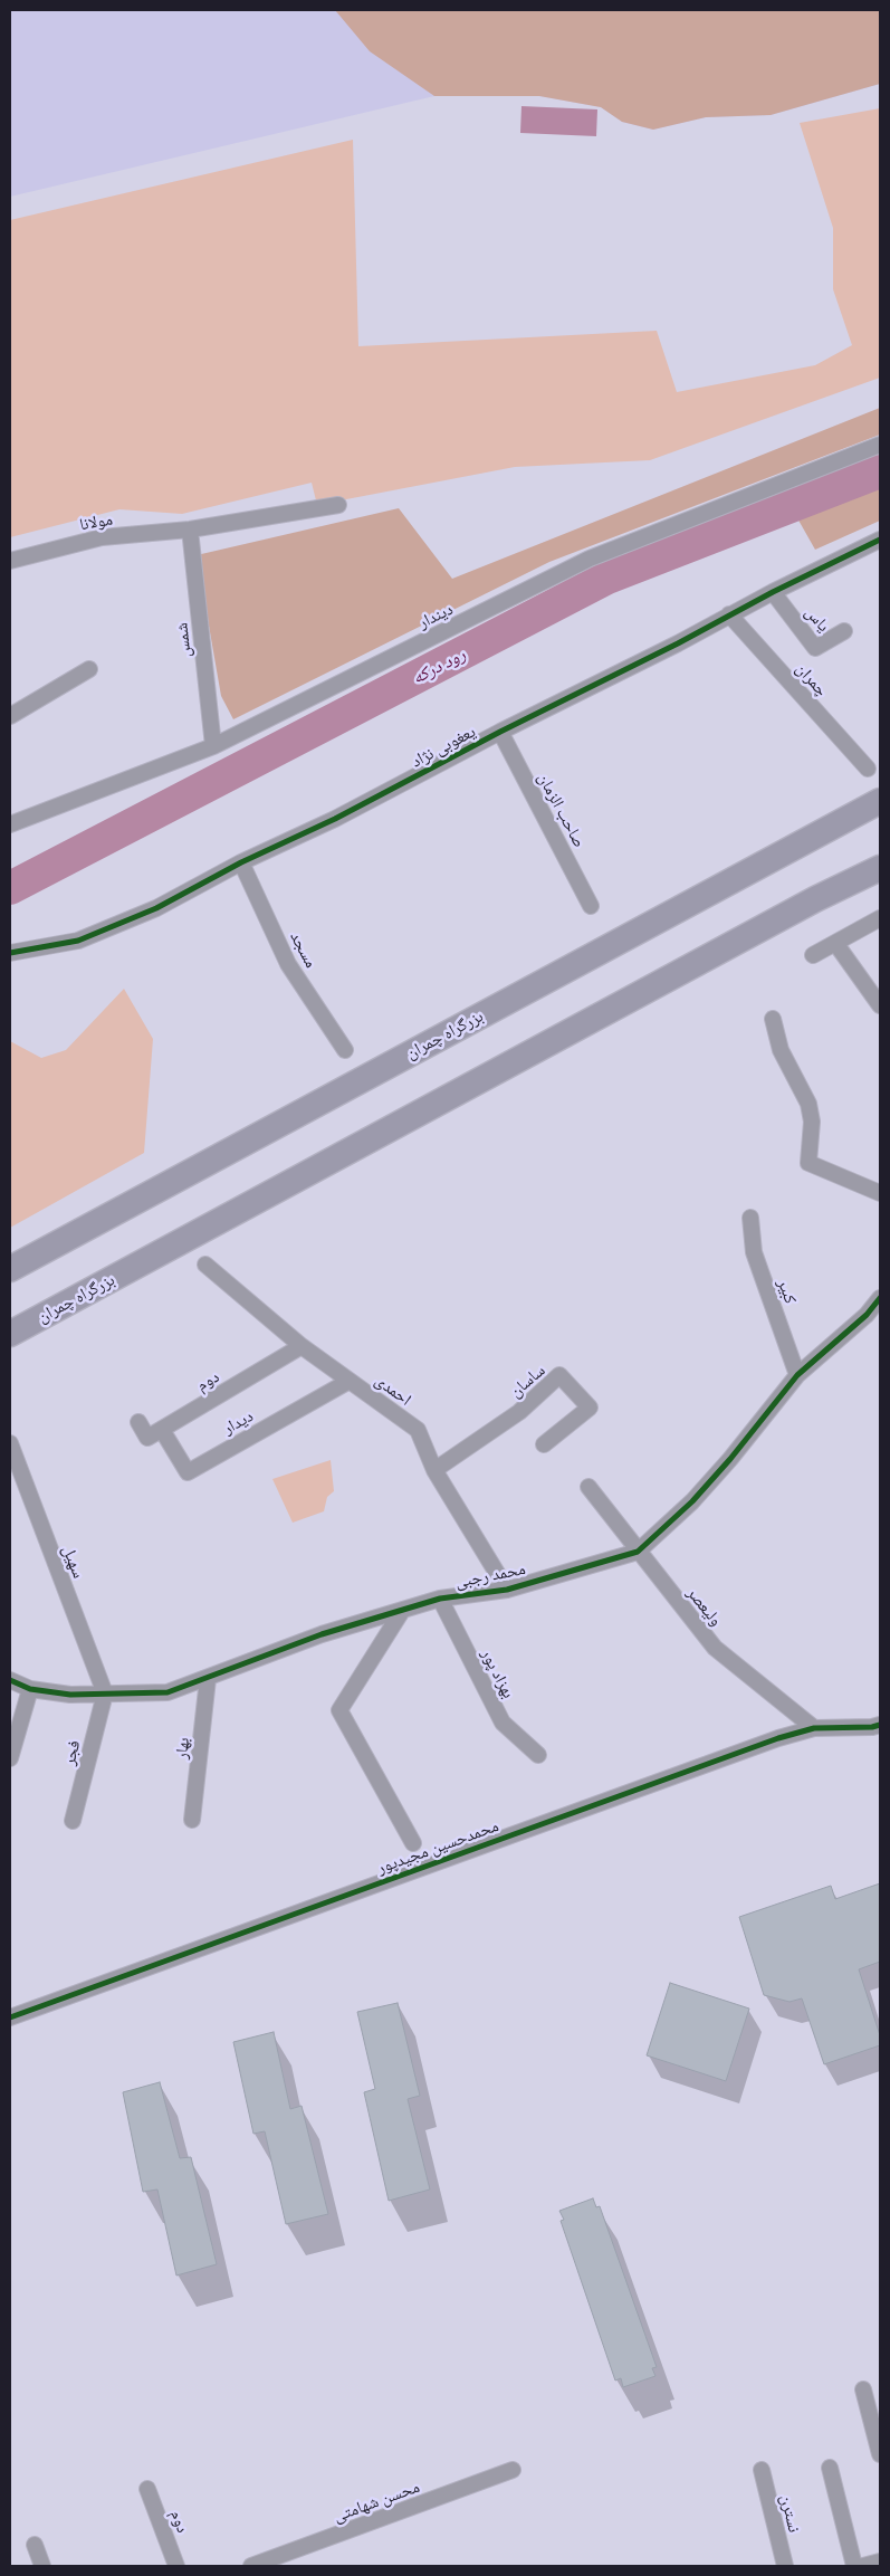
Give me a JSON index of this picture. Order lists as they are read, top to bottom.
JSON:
{
  "streets": {
    "highway": ["بزرگراه چمران"],
    "street": [
      "مولانا",
      "دیندار",
      "یاس",
      "شمس",
      "چمران",
      "یعغوبی نژاد",
      "صاحب الزمان",
      "مسجد",
      "کبیر",
      "دوم",
      "ساسان",
      "احمدی",
      "دیدار",
      "سهیل",
      "محمد رجبی",
      "ولیعصر",
      "بهزاد پور",
      "بهار",
      "فجر",
      "محمدحسین مجیدپور",
      "محسن شهامتی",
      "نسترن"
    ]
  },
  "crossings": [
    ["مولانا", "شمس"],
    ["دیندار", "شمس"],
    ["یاس", "یعغوبی نژاد"],
    ["چمران", "یعغوبی نژاد"],
    ["یعغوبی نژاد", "صاحب الزمان"],
    ["یعغوبی نژاد", "مسجد"],
    ["کبیر", "محمد رجبی"],
    ["دوم", "احمدی"],
    ["دوم", "دیدار"],
    ["ساسان", "احمدی"],
    ["احمدی", "دیدار"],
    ["احمدی", "محمد رجبی"],
    ["سهیل", "محمد رجبی"],
    ["سهیل", "فجر"],
    ["محمد رجبی", "ولیعصر"],
    ["محمد رجبی", "بهزاد پور"],
    ["محمد رجبی", "بهار"],
    ["محمد رجبی", "فجر"],
    ["ولیعصر", "محمدحسین مجیدپور"]
  ],
  "water": ["رود درکه"]
}
